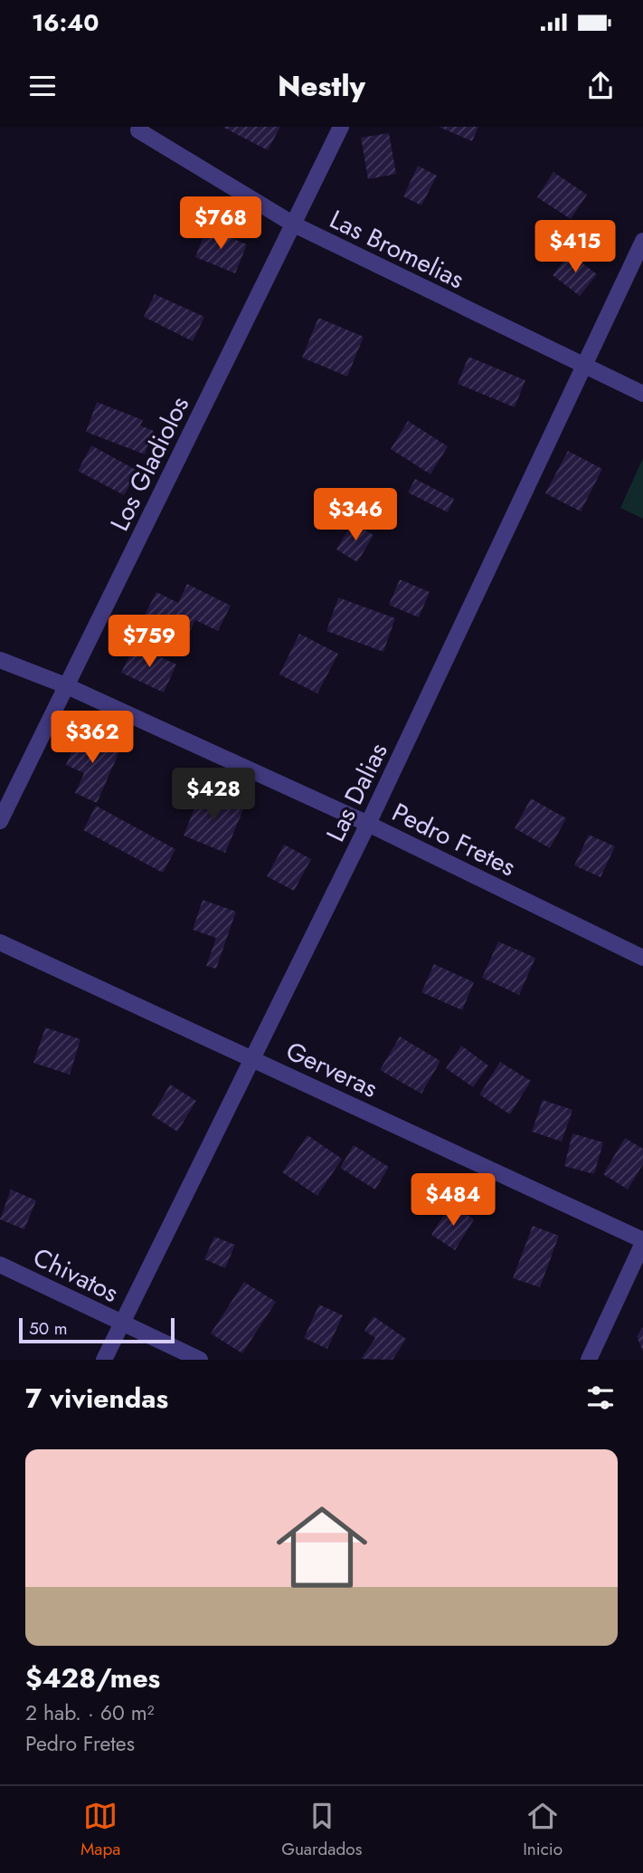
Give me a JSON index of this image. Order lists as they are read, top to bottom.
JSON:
{
  "streets": {
    "street": [
      "Las Bromelias",
      "Los Gladiolos",
      "Las Dalias",
      "Pedro Fretes",
      "Gerveras",
      "Chivatos"
    ]
  },
  "crossings": [
    ["Las Bromelias", "Los Gladiolos"],
    ["Las Bromelias", "Las Dalias"],
    ["Los Gladiolos", "Pedro Fretes"],
    ["Las Dalias", "Pedro Fretes"],
    ["Las Dalias", "Gerveras"],
    ["Las Dalias", "Chivatos"]
  ],
  "scale_bar": "50 m",
  "page": {
    "status": "16:40",
    "header": "Nestly",
    "price": [
      "$768",
      "$415",
      "$346",
      "$759",
      "$362",
      "$428",
      "$484"
    ],
    "scale": "50 m",
    "heading": "7 viviendas",
    "list": [
      {
        "name": "$428/mes",
        "note": "2 hab. · 60 m² · Pedro Fretes"
      }
    ],
    "tabs": ["Mapa", "Guardados", "Inicio"]
  }
}
